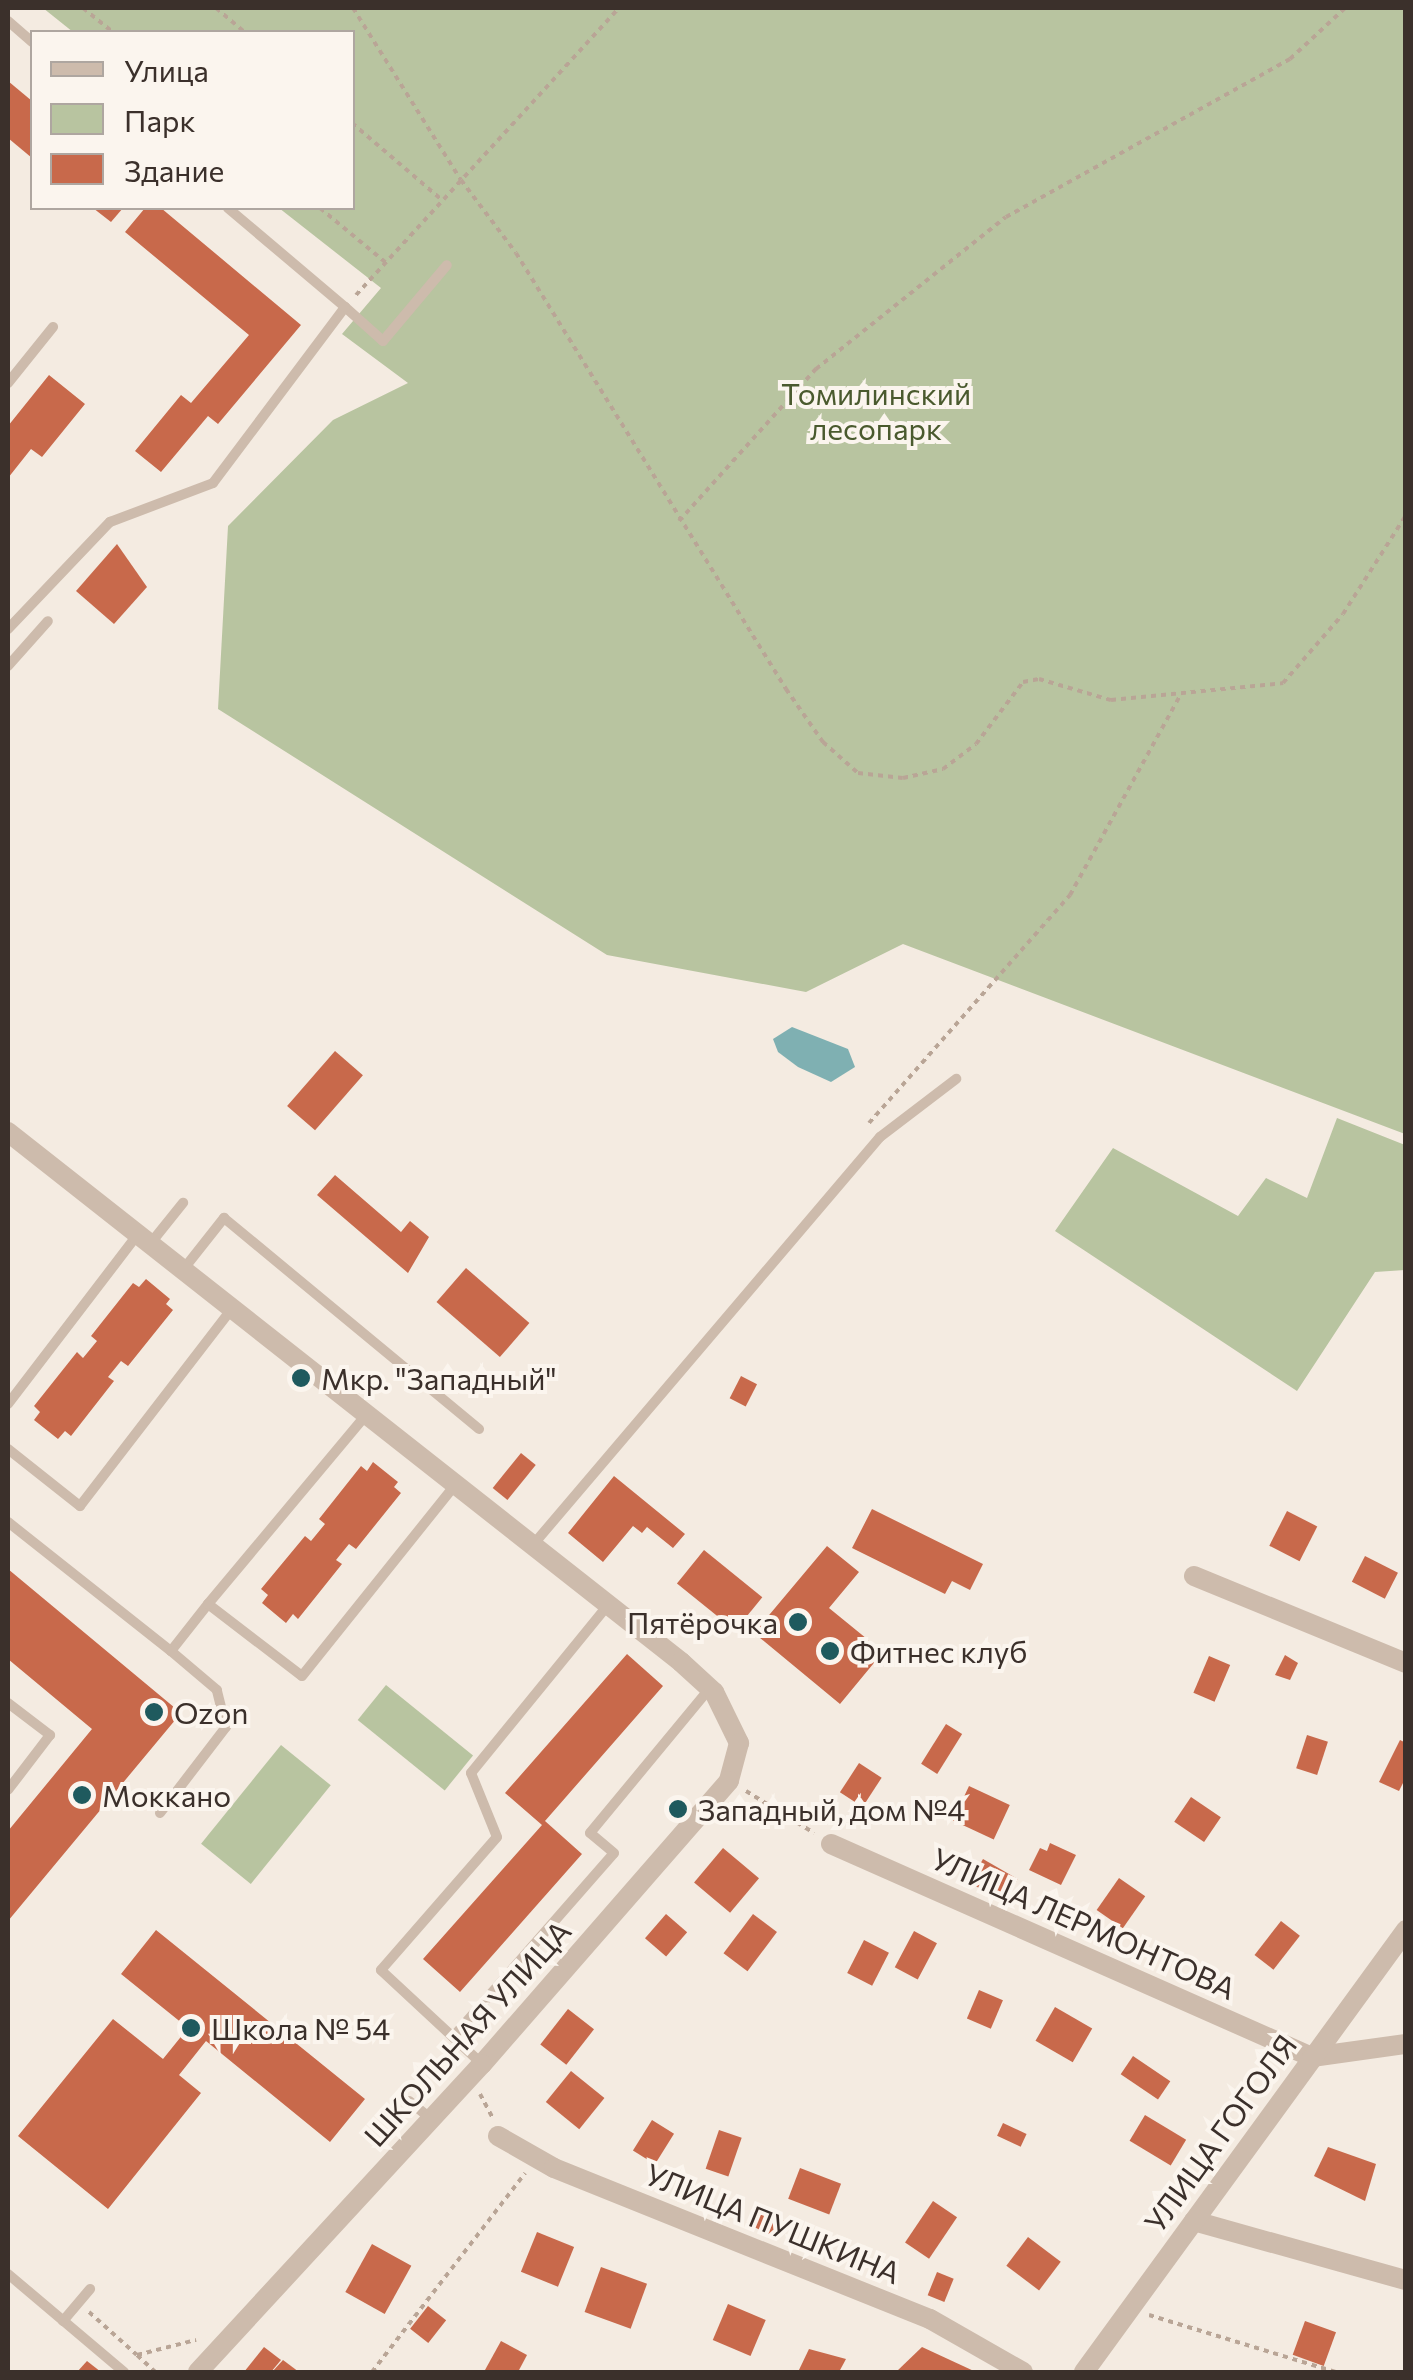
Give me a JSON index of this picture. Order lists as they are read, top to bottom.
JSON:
{
  "streets": {
    "street": [
      "УЛИЦА ЛЕРМОНТОВА",
      "ШКОЛЬНАЯ УЛИЦА",
      "УЛИЦА ГОГОЛЯ",
      "УЛИЦА ПУШКИНА"
    ]
  },
  "crossings": [
    ["УЛИЦА ЛЕРМОНТОВА", "УЛИЦА ГОГОЛЯ"]
  ],
  "parks": ["Томилинский лесопарк"],
  "places": [
    "Мкр. \"Западный\"",
    "Пятёрочка",
    "Фитнес клуб",
    "Ozon",
    "Моккано",
    "Западный, дом №4",
    "Школа № 54"
  ],
  "legend": ["Улица", "Парк", "Здание"]
}
